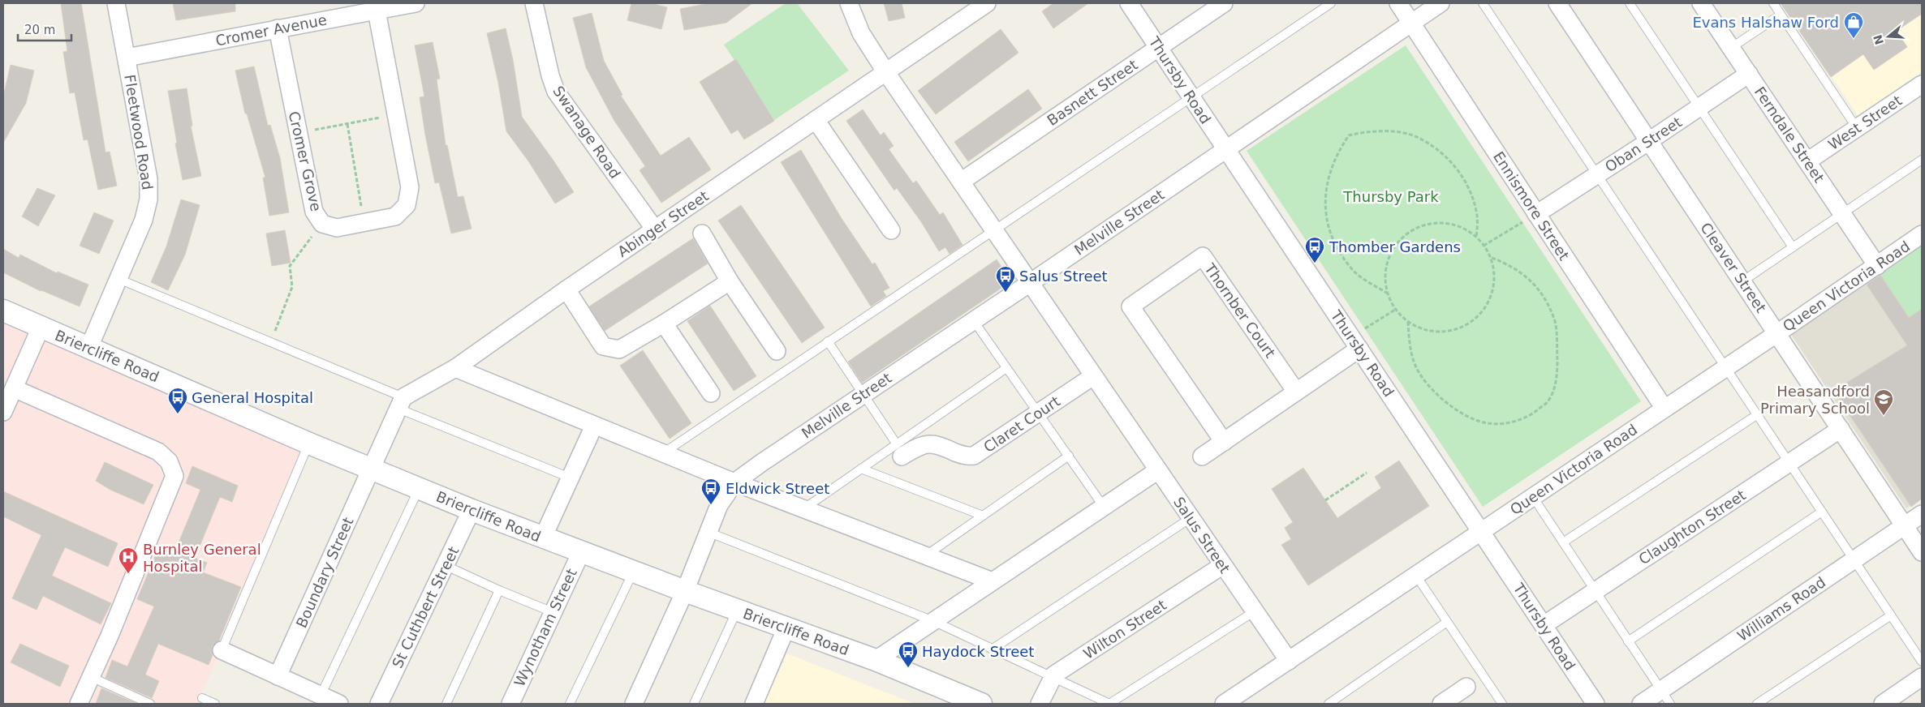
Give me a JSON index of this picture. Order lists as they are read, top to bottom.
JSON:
{
  "streets": {
    "street": [
      "Cromer Avenue",
      "Thursby Road",
      "Basnett Street",
      "West Street",
      "Fleetwood Road",
      "Swanage Road",
      "Ferndale Street",
      "Oban Street",
      "Cromer Grove",
      "Ennismore Street",
      "Melville Street",
      "Abinger Street",
      "Cleaver Street",
      "Queen Victoria Road",
      "Thornber Court",
      "Briercliffe Road",
      "Claret Court",
      "Claughton Street",
      "Salus Street",
      "Boundary Street",
      "St Cuthbert Street",
      "Williams Road",
      "Wynotham Street",
      "Wilton Street"
    ]
  },
  "crossings": [
    ["Cromer Avenue", "Fleetwood Road"],
    ["Cromer Avenue", "Cromer Grove"],
    ["Thursby Road", "Basnett Street"],
    ["Thursby Road", "Melville Street"],
    ["Thursby Road", "Queen Victoria Road"],
    ["Thursby Road", "Claughton Street"],
    ["Basnett Street", "Salus Street"],
    ["West Street", "Ferndale Street"],
    ["Fleetwood Road", "Briercliffe Road"],
    ["Swanage Road", "Abinger Street"],
    ["Ferndale Street", "Oban Street"],
    ["Ferndale Street", "Queen Victoria Road"],
    ["Oban Street", "Ennismore Street"],
    ["Oban Street", "Cleaver Street"],
    ["Ennismore Street", "Melville Street"],
    ["Ennismore Street", "Queen Victoria Road"],
    ["Melville Street", "Briercliffe Road"],
    ["Melville Street", "Salus Street"],
    ["Abinger Street", "Salus Street"],
    ["Cleaver Street", "Queen Victoria Road"],
    ["Cleaver Street", "Claughton Street"],
    ["Cleaver Street", "Williams Road"],
    ["Queen Victoria Road", "Salus Street"],
    ["Briercliffe Road", "Boundary Street"],
    ["Briercliffe Road", "St Cuthbert Street"],
    ["Briercliffe Road", "Wynotham Street"],
    ["Claret Court", "Salus Street"],
    ["Salus Street", "Wilton Street"]
  ],
  "parks": ["Thursby Park"],
  "places": {
    "shop": ["Evans Halshaw Ford"],
    "bus stop": [
      "Thomber Gardens",
      "Salus Street",
      "General Hospital",
      "Eldwick Street",
      "Haydock Street"
    ],
    "school or university": ["Heasandford Primary School"],
    "hospital": ["Burnley General Hospital"]
  },
  "scale_bar": "20 m",
  "north": "left"
}
